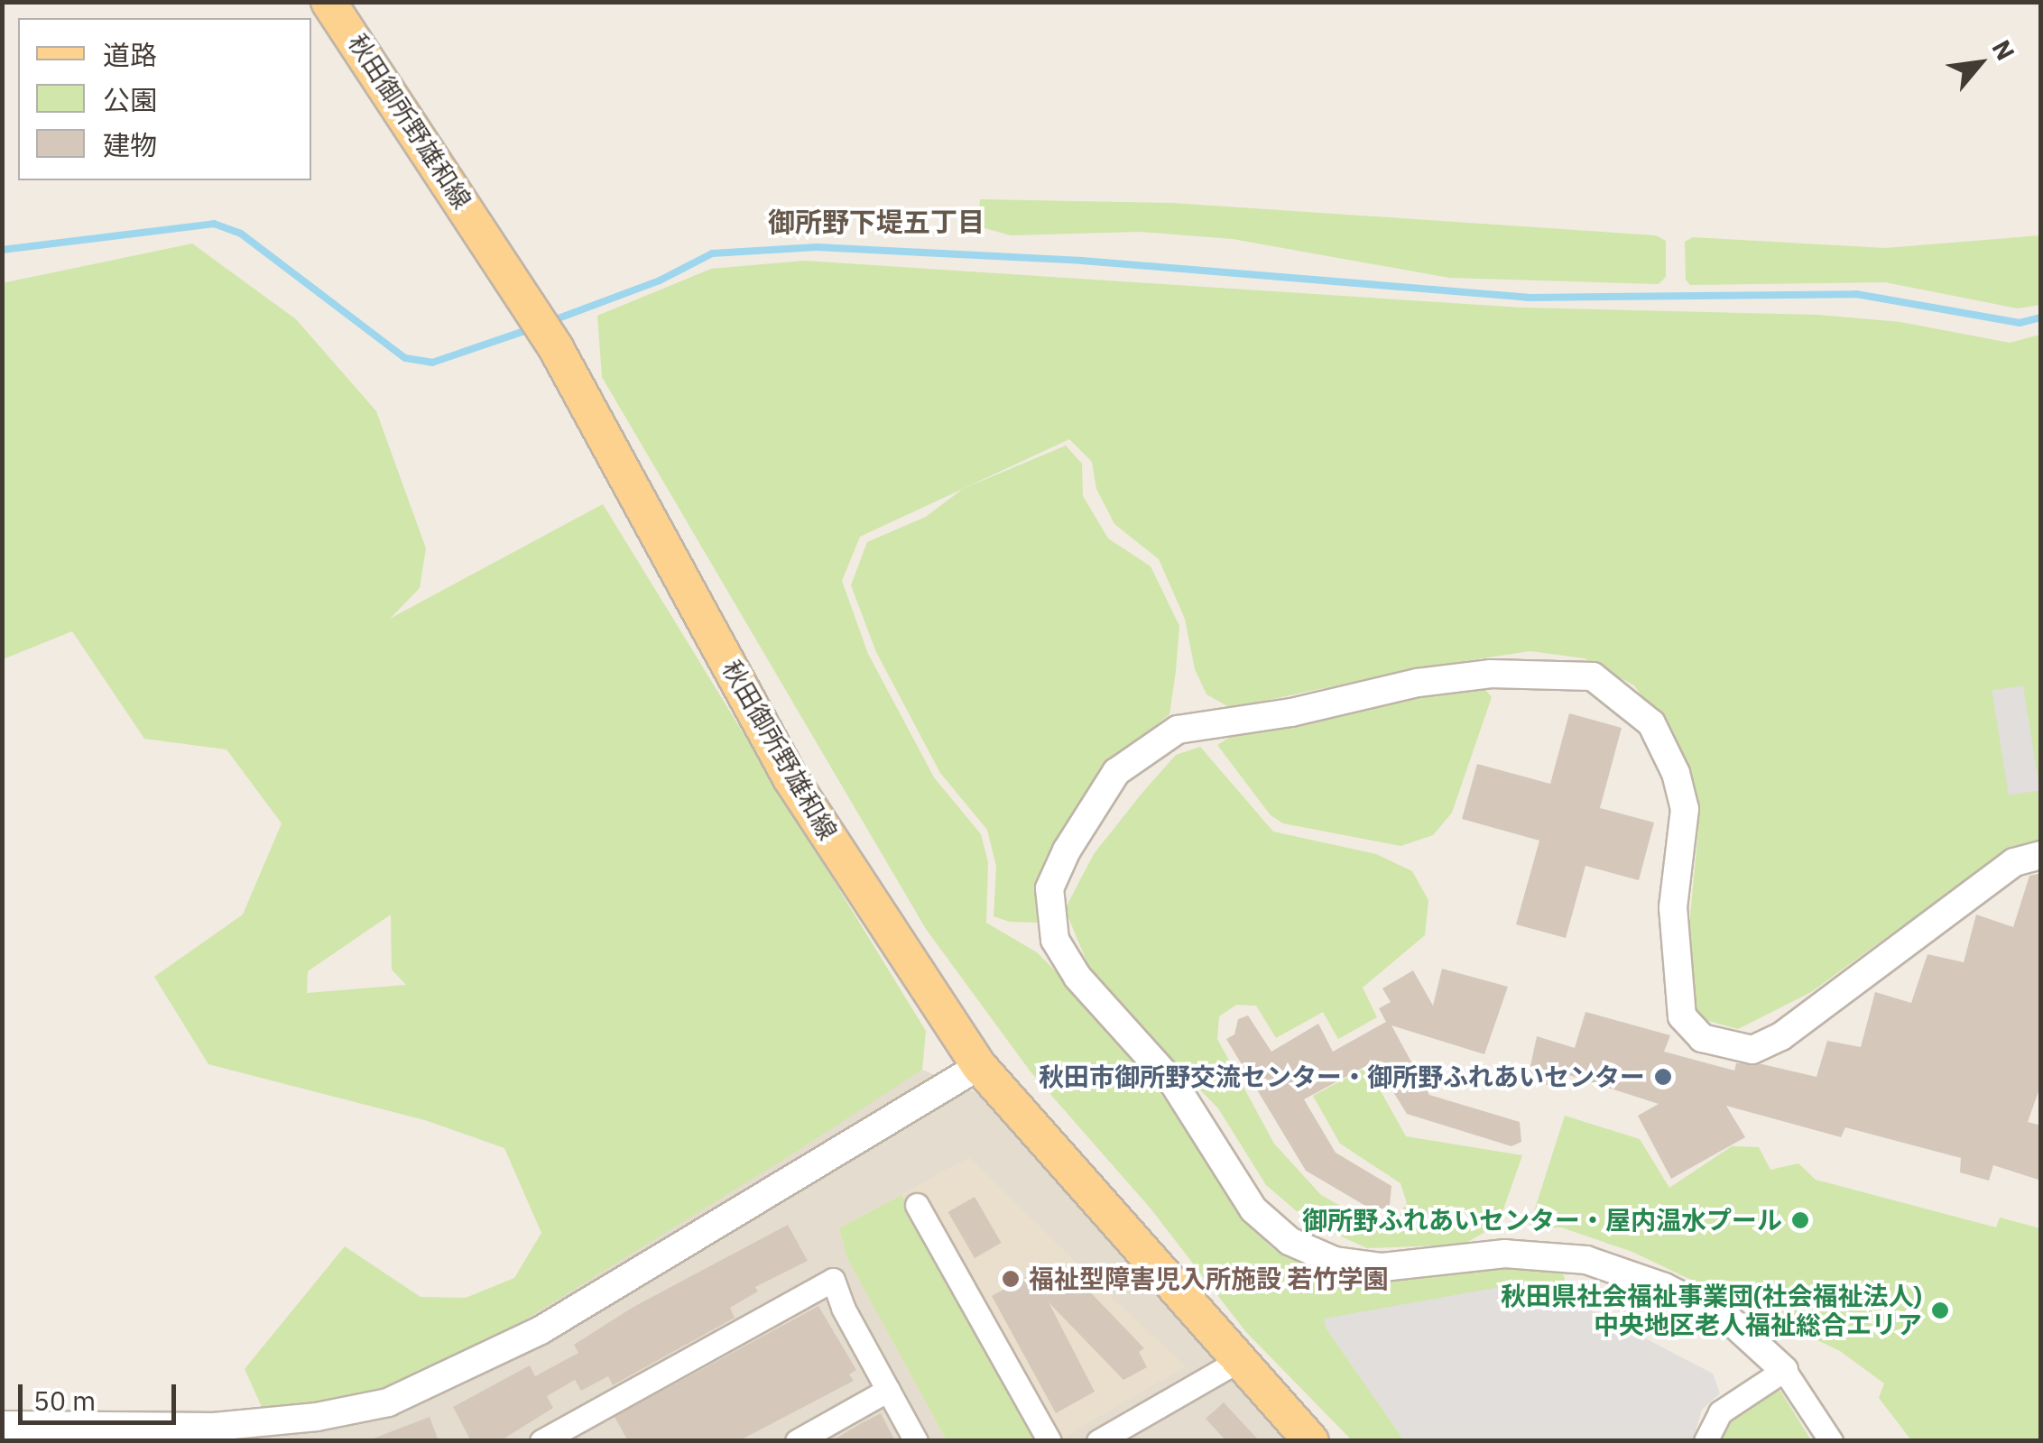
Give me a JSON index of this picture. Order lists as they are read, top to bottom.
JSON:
{
  "streets": {
    "main road": ["秋田御所野雄和線"]
  },
  "districts": ["御所野下堤五丁目"],
  "places": [
    "秋田市御所野交流センター・御所野ふれあいセンター",
    "御所野ふれあいセンター・屋内温水プール",
    "福祉型障害児入所施設 若竹学園",
    "秋田県社会福祉事業団(社会福祉法人) 中央地区老人福祉総合エリア"
  ],
  "legend": ["道路", "公園", "建物"],
  "scale_bar": "50 m",
  "north": "top right"
}
